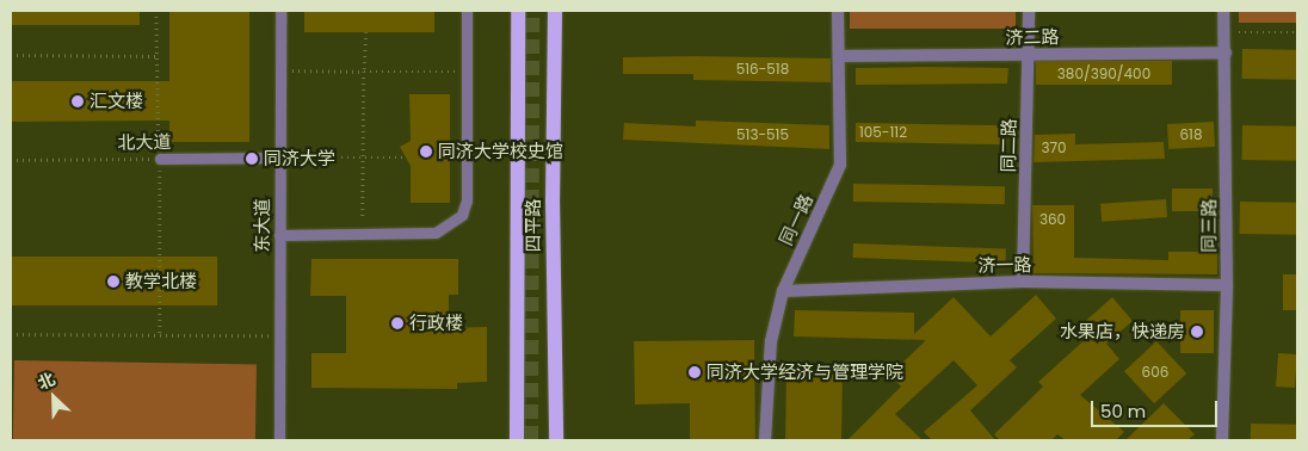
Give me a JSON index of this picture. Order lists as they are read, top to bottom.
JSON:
{
  "streets": {
    "main road": ["四平路"],
    "street": [
      "济二路",
      "同二路",
      "同一路",
      "同三路",
      "济一路"
    ],
    "lane": ["北大道", "东大道"]
  },
  "crossings": [
    ["济二路", "同二路"],
    ["济二路", "同一路"],
    ["济二路", "同三路"],
    ["北大道", "东大道"],
    ["同二路", "济一路"],
    ["同一路", "济一路"],
    ["同三路", "济一路"]
  ],
  "places": [
    "汇文楼",
    "同济大学校史馆",
    "同济大学",
    "教学北楼",
    "行政楼",
    "水果店，快递房",
    "同济大学经济与管理学院"
  ],
  "house_numbers": [
    "516-518",
    "380/390/400",
    "105-112",
    "513-515",
    "618",
    "370",
    "360",
    "606"
  ],
  "scale_bar": "50 m",
  "north": "top left"
}
